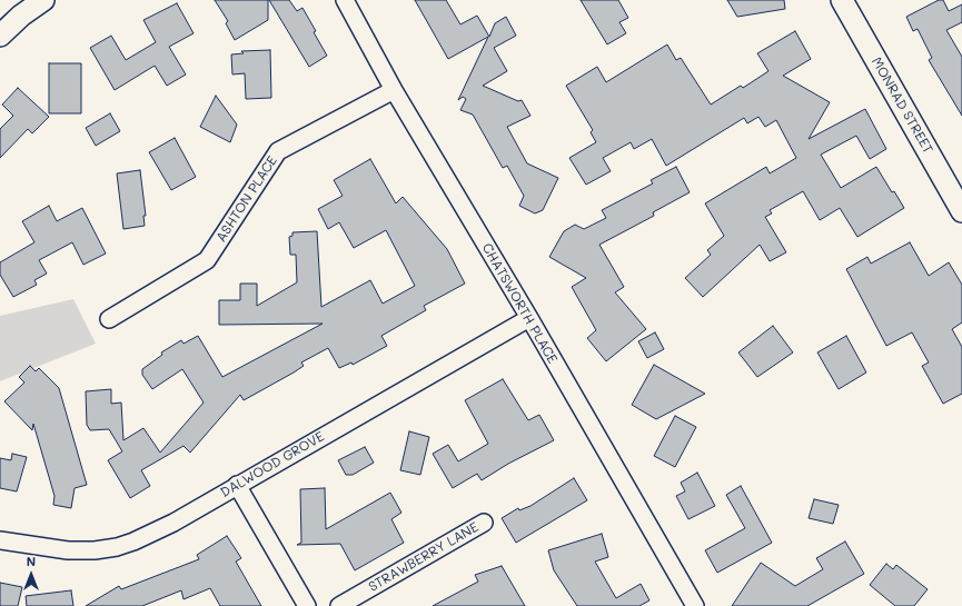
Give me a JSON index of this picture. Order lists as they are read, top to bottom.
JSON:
{
  "streets": {
    "street": [
      "MONRAD STREET",
      "ASHTON PLACE",
      "CHATSWORTH PLACE",
      "DALWOOD GROVE",
      "STRAWBERRY LANE"
    ]
  },
  "crossings": [
    ["ASHTON PLACE", "CHATSWORTH PLACE"],
    ["CHATSWORTH PLACE", "DALWOOD GROVE"]
  ],
  "north": "top"
}
